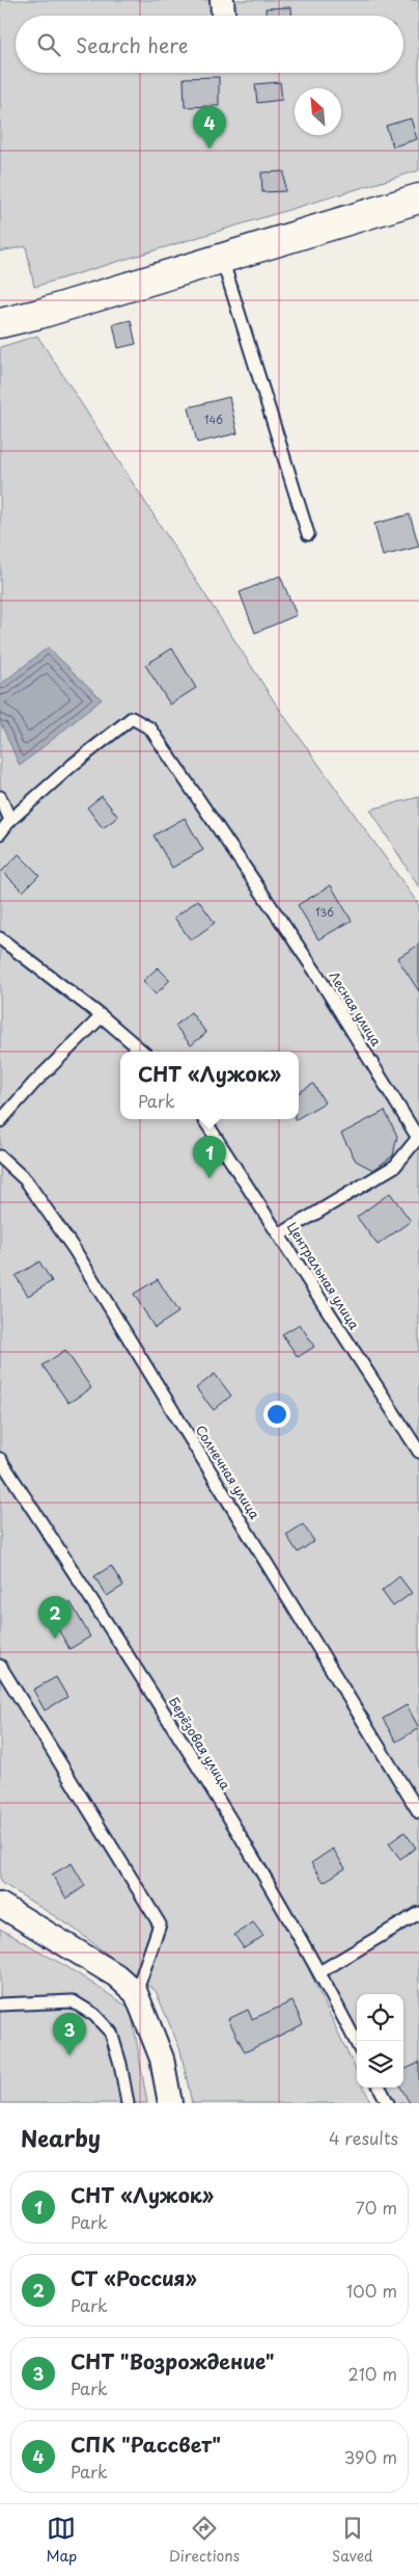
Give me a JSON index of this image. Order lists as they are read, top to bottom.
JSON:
{
  "streets": {
    "lane": [
      "Лесная улица",
      "Центральная улица",
      "Солнечная улица",
      "Берёзовая улица"
    ]
  },
  "crossings": [
    ["Лесная улица", "Центральная улица"]
  ],
  "house_numbers": ["146", "136"],
  "north": "top left",
  "page": {
    "search": "Search here",
    "pins": [
      "4",
      "1",
      "2",
      "3"
    ],
    "popup": ["СНТ «Лужок»", "Park"],
    "heading": ["Nearby", "4 results"],
    "list": [
      {
        "mark": "1",
        "name": "СНТ «Лужок»",
        "note": "Park",
        "value": "70 m"
      },
      {
        "mark": "2",
        "name": "СТ «Россия»",
        "note": "Park",
        "value": "100 m"
      },
      {
        "mark": "3",
        "name": "СНТ \"Возрождение\"",
        "note": "Park",
        "value": "210 m"
      },
      {
        "mark": "4",
        "name": "СПК \"Рассвет\"",
        "note": "Park",
        "value": "390 m"
      }
    ],
    "nav": ["Map", "Directions", "Saved"]
  }
}
